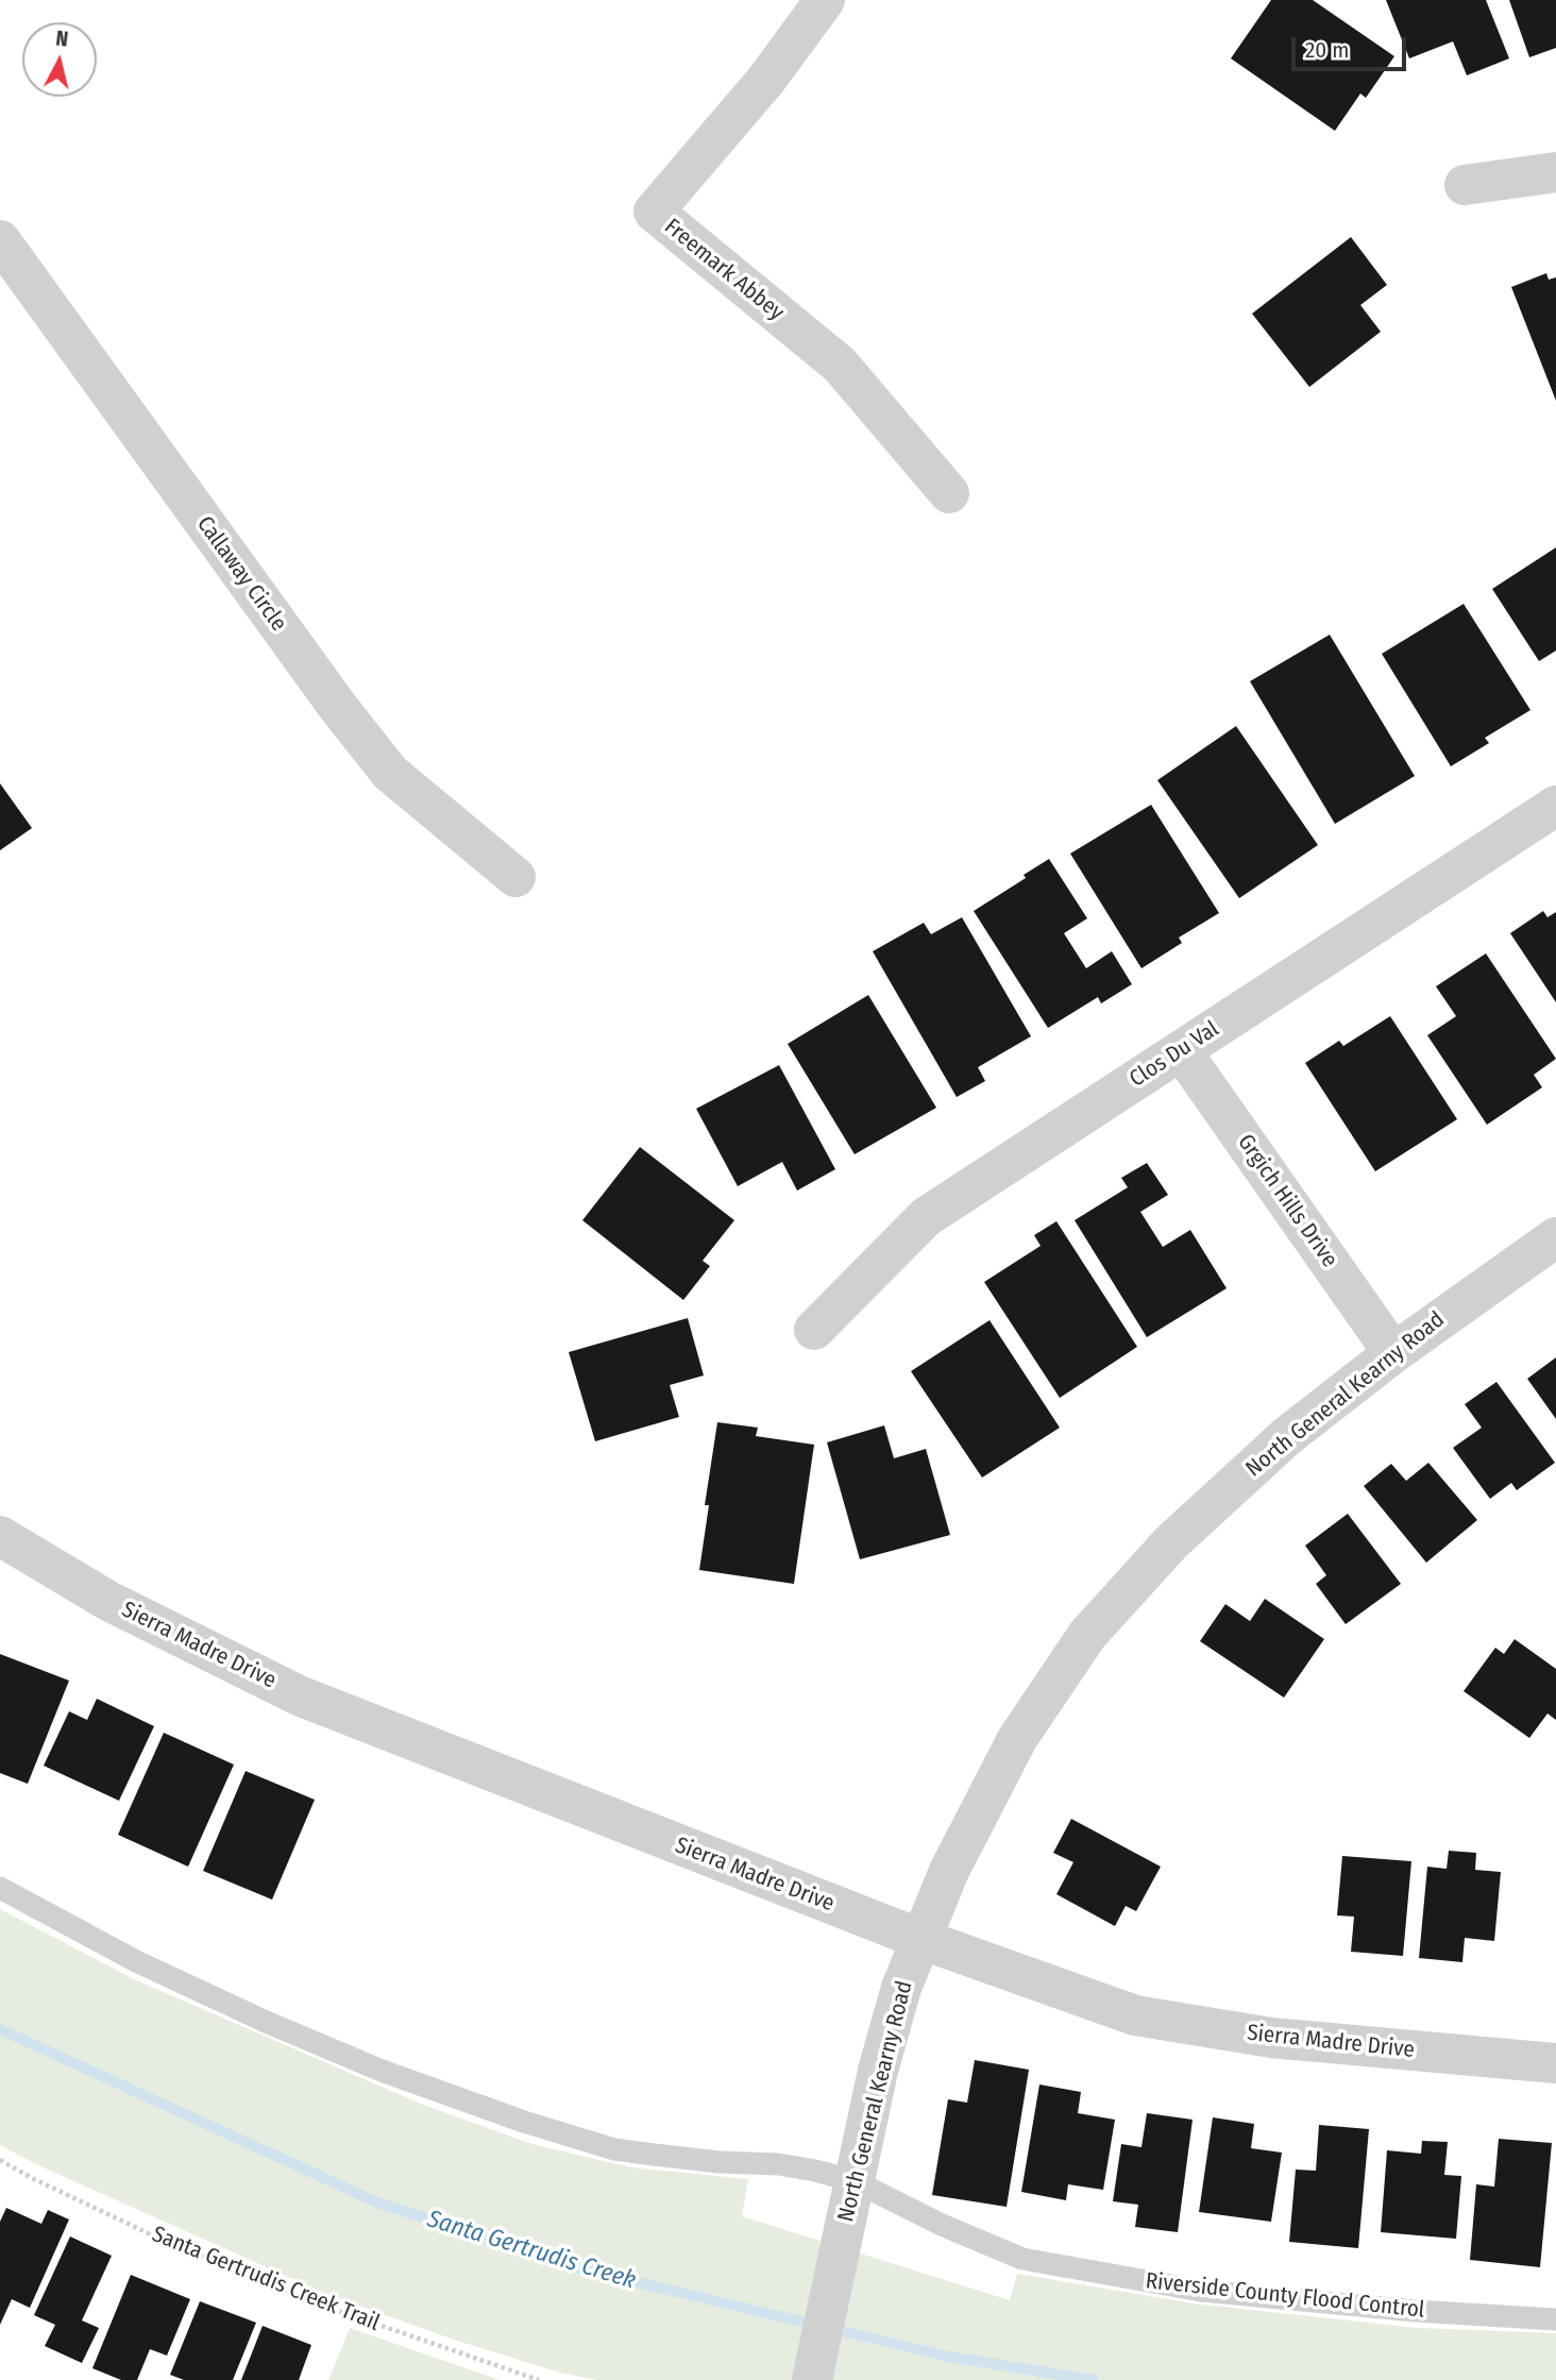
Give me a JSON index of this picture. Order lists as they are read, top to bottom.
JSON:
{
  "streets": {
    "street": [
      "Freemark Abbey",
      "Callaway Circle",
      "Clos Du Val",
      "Grgich Hills Drive",
      "North General Kearny Road",
      "Sierra Madre Drive"
    ],
    "lane": ["Riverside County Flood Control"],
    "path": ["Santa Gertrudis Creek Trail"]
  },
  "crossings": [
    ["Clos Du Val", "Grgich Hills Drive"],
    ["Grgich Hills Drive", "North General Kearny Road"],
    ["North General Kearny Road", "Sierra Madre Drive"],
    ["North General Kearny Road", "Riverside County Flood Control"]
  ],
  "water": ["Santa Gertrudis Creek"],
  "scale_bar": "20 m",
  "north": "top"
}
